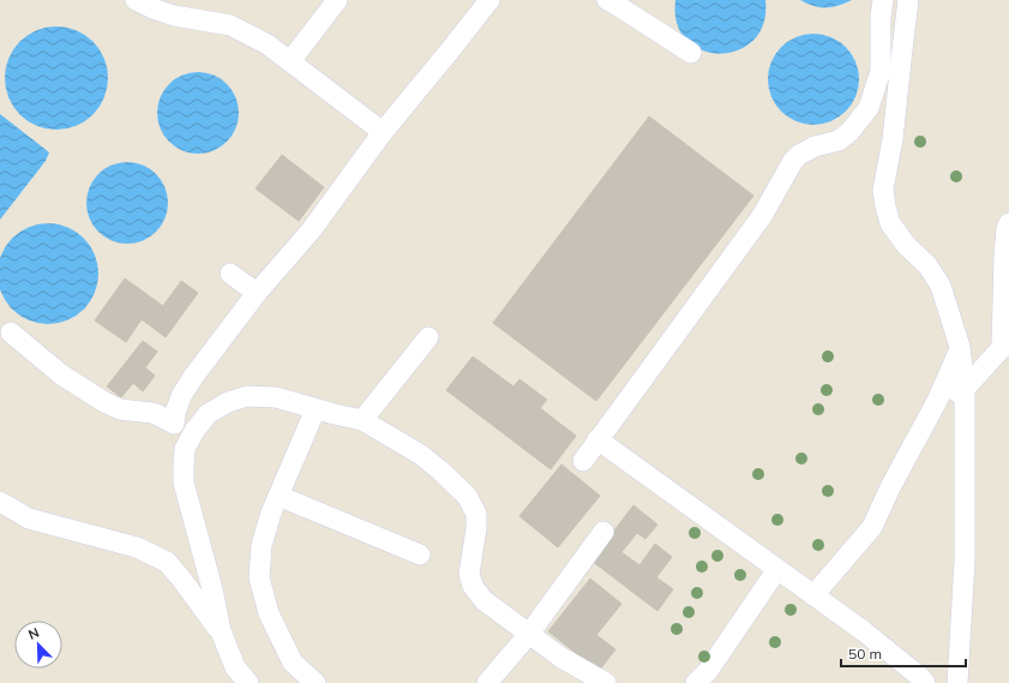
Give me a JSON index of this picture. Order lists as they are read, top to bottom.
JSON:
{
  "scale_bar": "50 m",
  "north": "top left"
}
